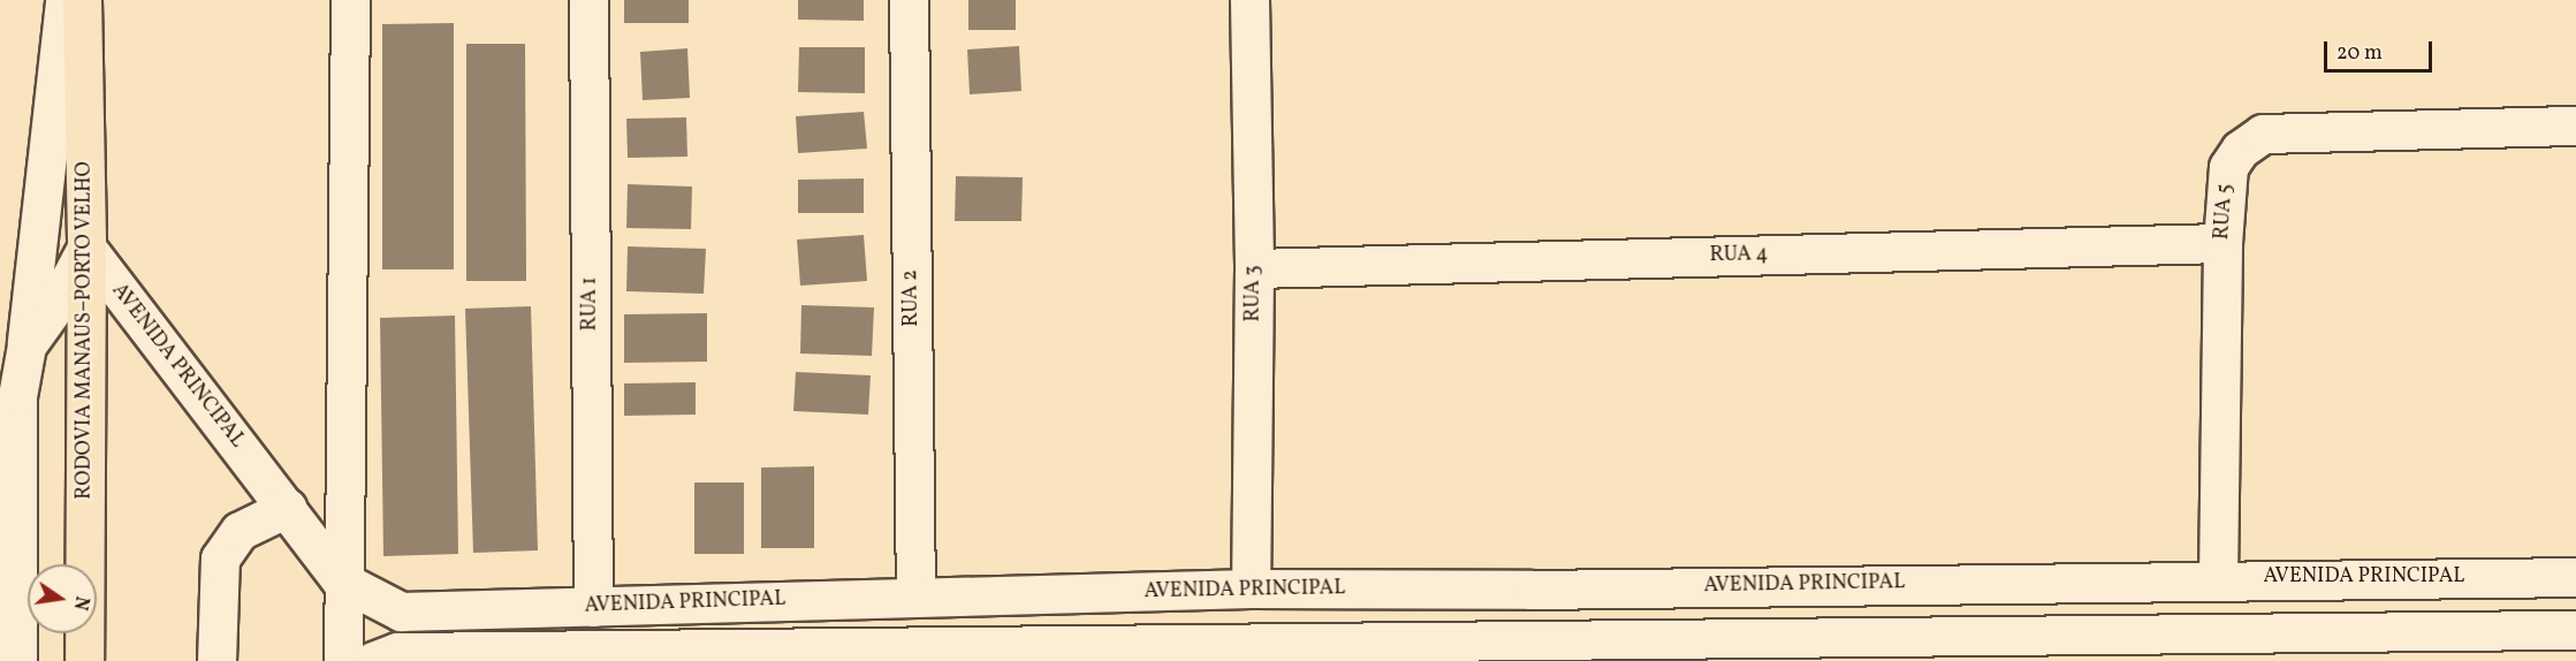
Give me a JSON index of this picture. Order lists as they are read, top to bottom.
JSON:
{
  "streets": {
    "highway": ["RODOVIA MANAUS–PORTO VELHO"],
    "street": [
      "RUA 5",
      "RUA 4",
      "RUA 3",
      "RUA 2",
      "RUA 1",
      "AVENIDA PRINCIPAL"
    ]
  },
  "crossings": [
    ["RUA 5", "RUA 4"],
    ["RUA 5", "AVENIDA PRINCIPAL"],
    ["RUA 4", "RUA 3"],
    ["RUA 3", "AVENIDA PRINCIPAL"],
    ["RUA 2", "AVENIDA PRINCIPAL"],
    ["RUA 1", "AVENIDA PRINCIPAL"],
    ["RODOVIA MANAUS–PORTO VELHO", "AVENIDA PRINCIPAL"]
  ],
  "scale_bar": "20 m",
  "north": "right"
}
